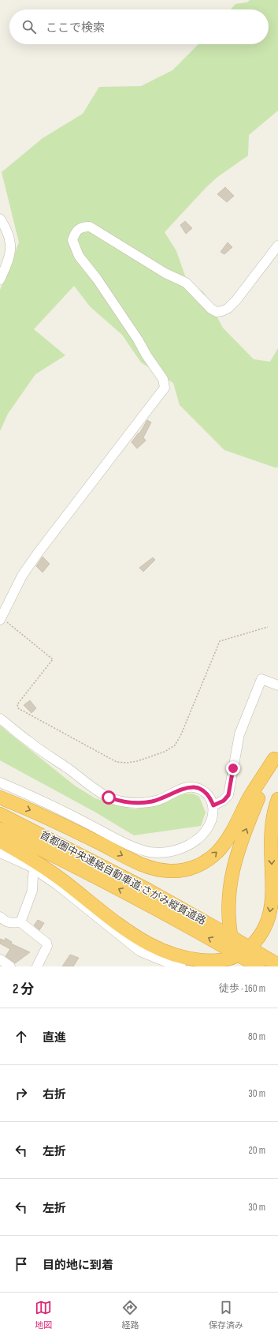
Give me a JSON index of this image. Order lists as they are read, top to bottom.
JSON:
{
  "streets": {
    "highway": ["首都圏中央連絡自動車道;さがみ縦貫道路"]
  },
  "page": {
    "search": "ここで検索",
    "heading": ["2 分", "徒歩 · 160 m"],
    "list": [
      ["直進", "80 m"],
      ["右折", "30 m"],
      ["左折", "20 m"],
      ["左折", "30 m"],
      "目的地に到着"
    ],
    "nav": ["地図", "経路", "保存済み"]
  }
}
